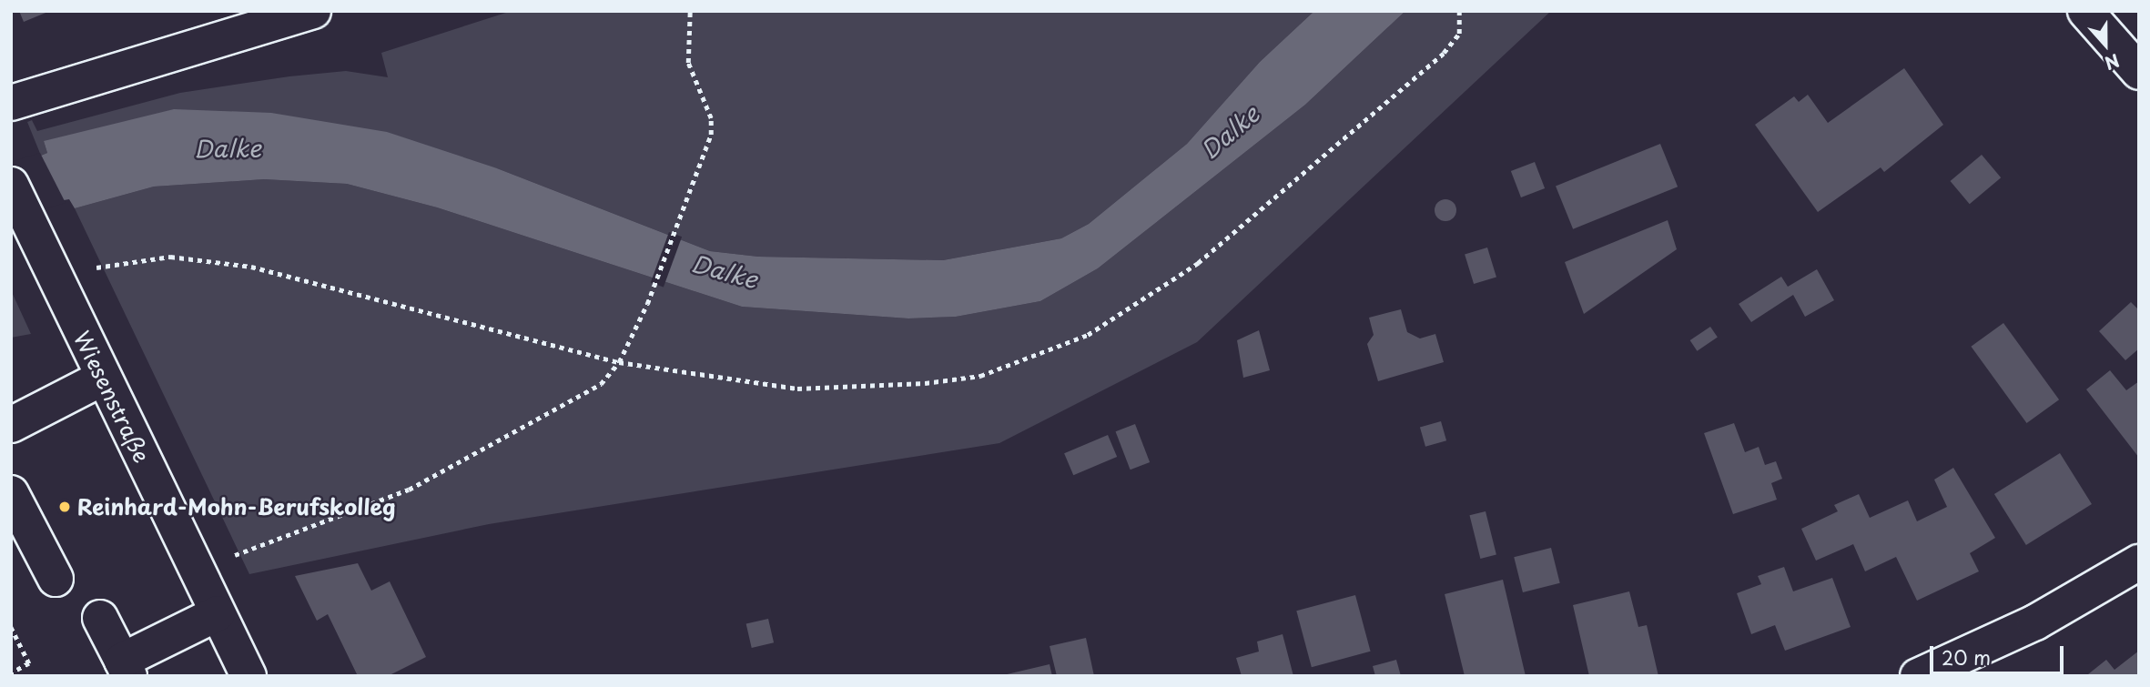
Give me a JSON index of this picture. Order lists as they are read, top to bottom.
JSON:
{
  "streets": {
    "street": ["Wiesenstraße"]
  },
  "water": ["Dalke"],
  "places": ["Reinhard-Mohn-Berufskolleg"],
  "scale_bar": "20 m",
  "north": "bottom"
}
